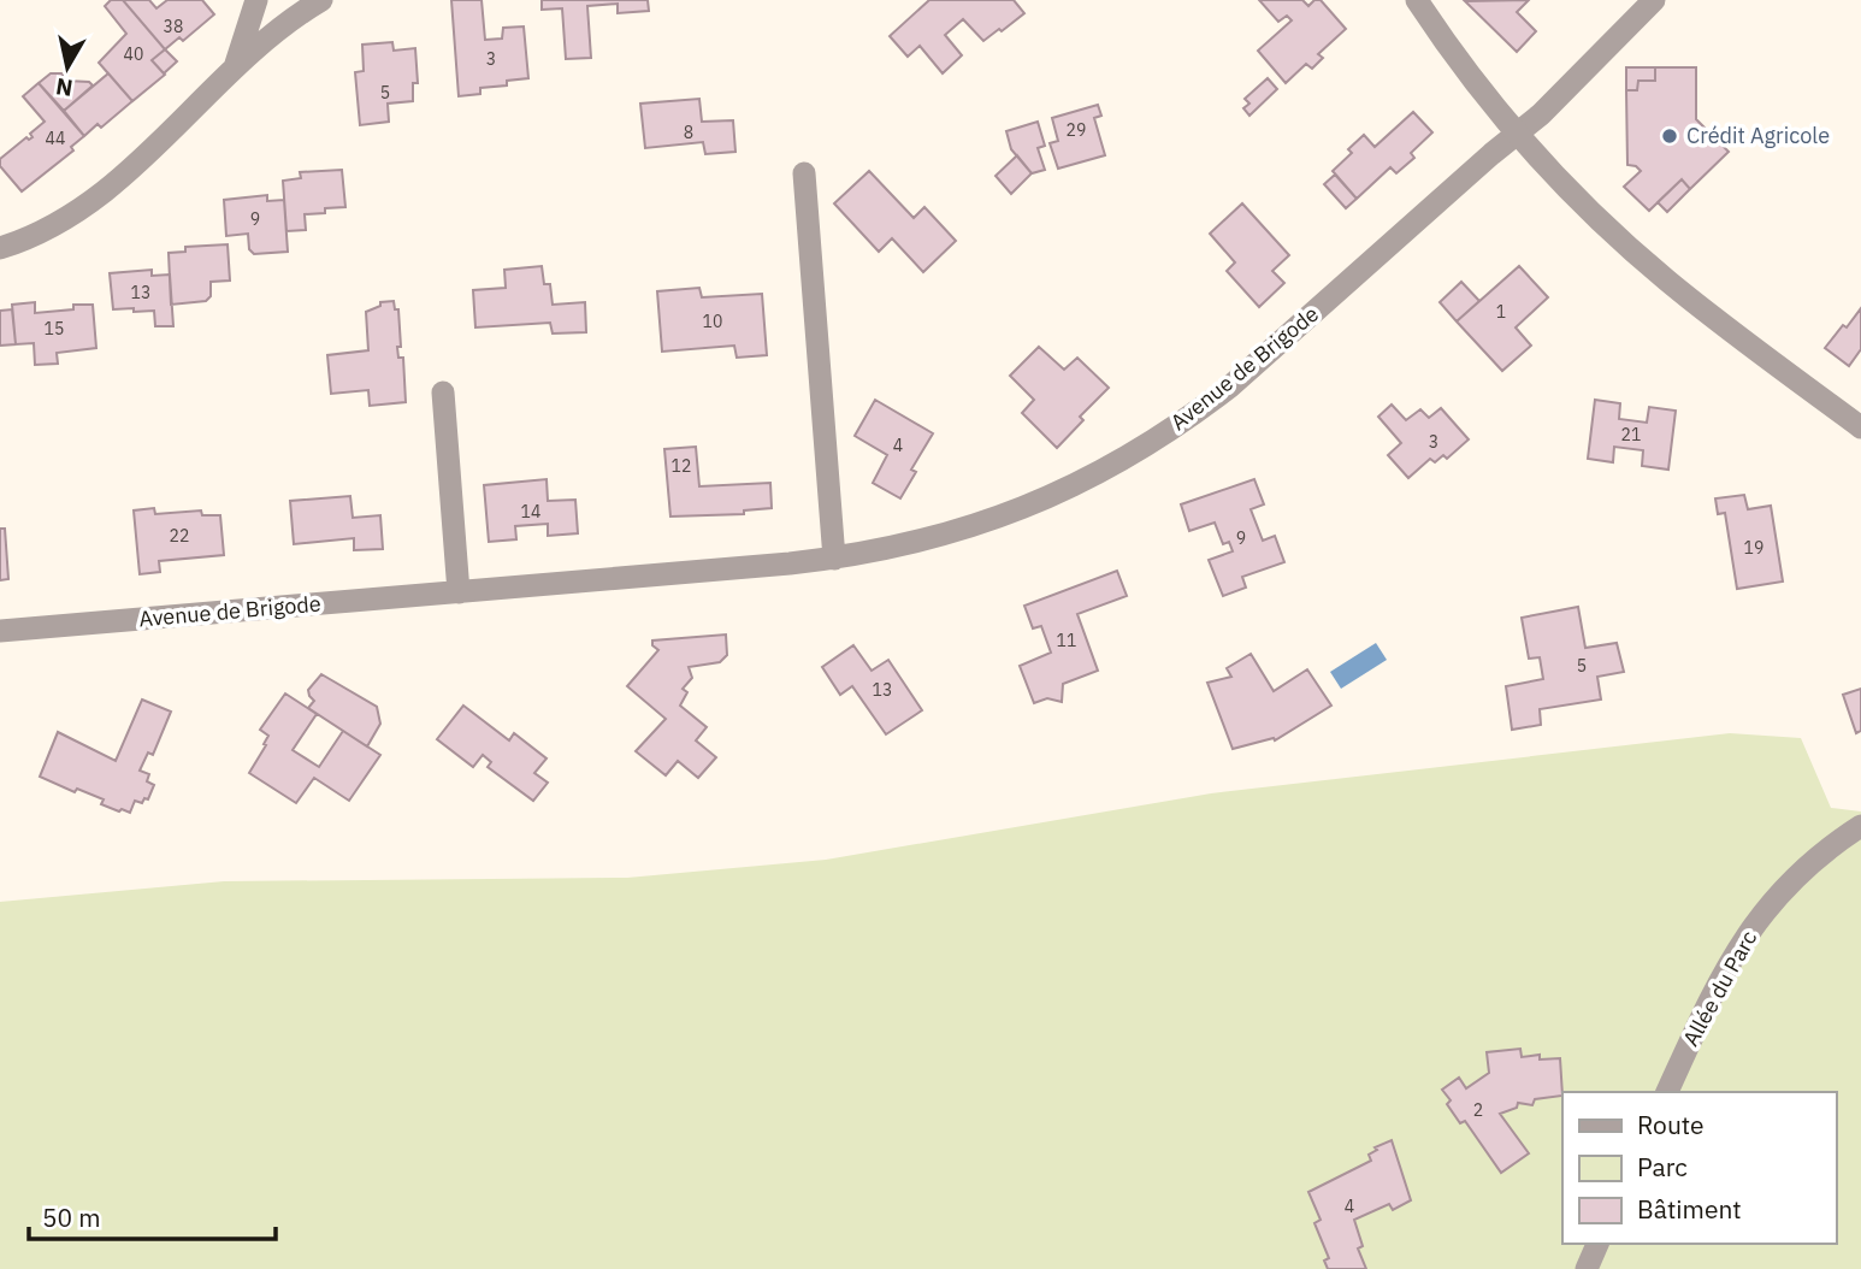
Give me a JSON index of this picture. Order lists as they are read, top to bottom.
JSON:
{
  "streets": {
    "street": ["Avenue de Brigode", "Allée du Parc"]
  },
  "places": ["Crédit Agricole"],
  "house_numbers": [
    "38",
    "40",
    "3",
    "5",
    "29",
    "8",
    "44",
    "9",
    "13",
    "1",
    "10",
    "15",
    "21",
    "3",
    "4",
    "12",
    "14",
    "22",
    "9",
    "19",
    "11",
    "5",
    "13",
    "2",
    "4"
  ],
  "legend": ["Route", "Parc", "Bâtiment"],
  "scale_bar": "50 m",
  "north": "bottom"
}
